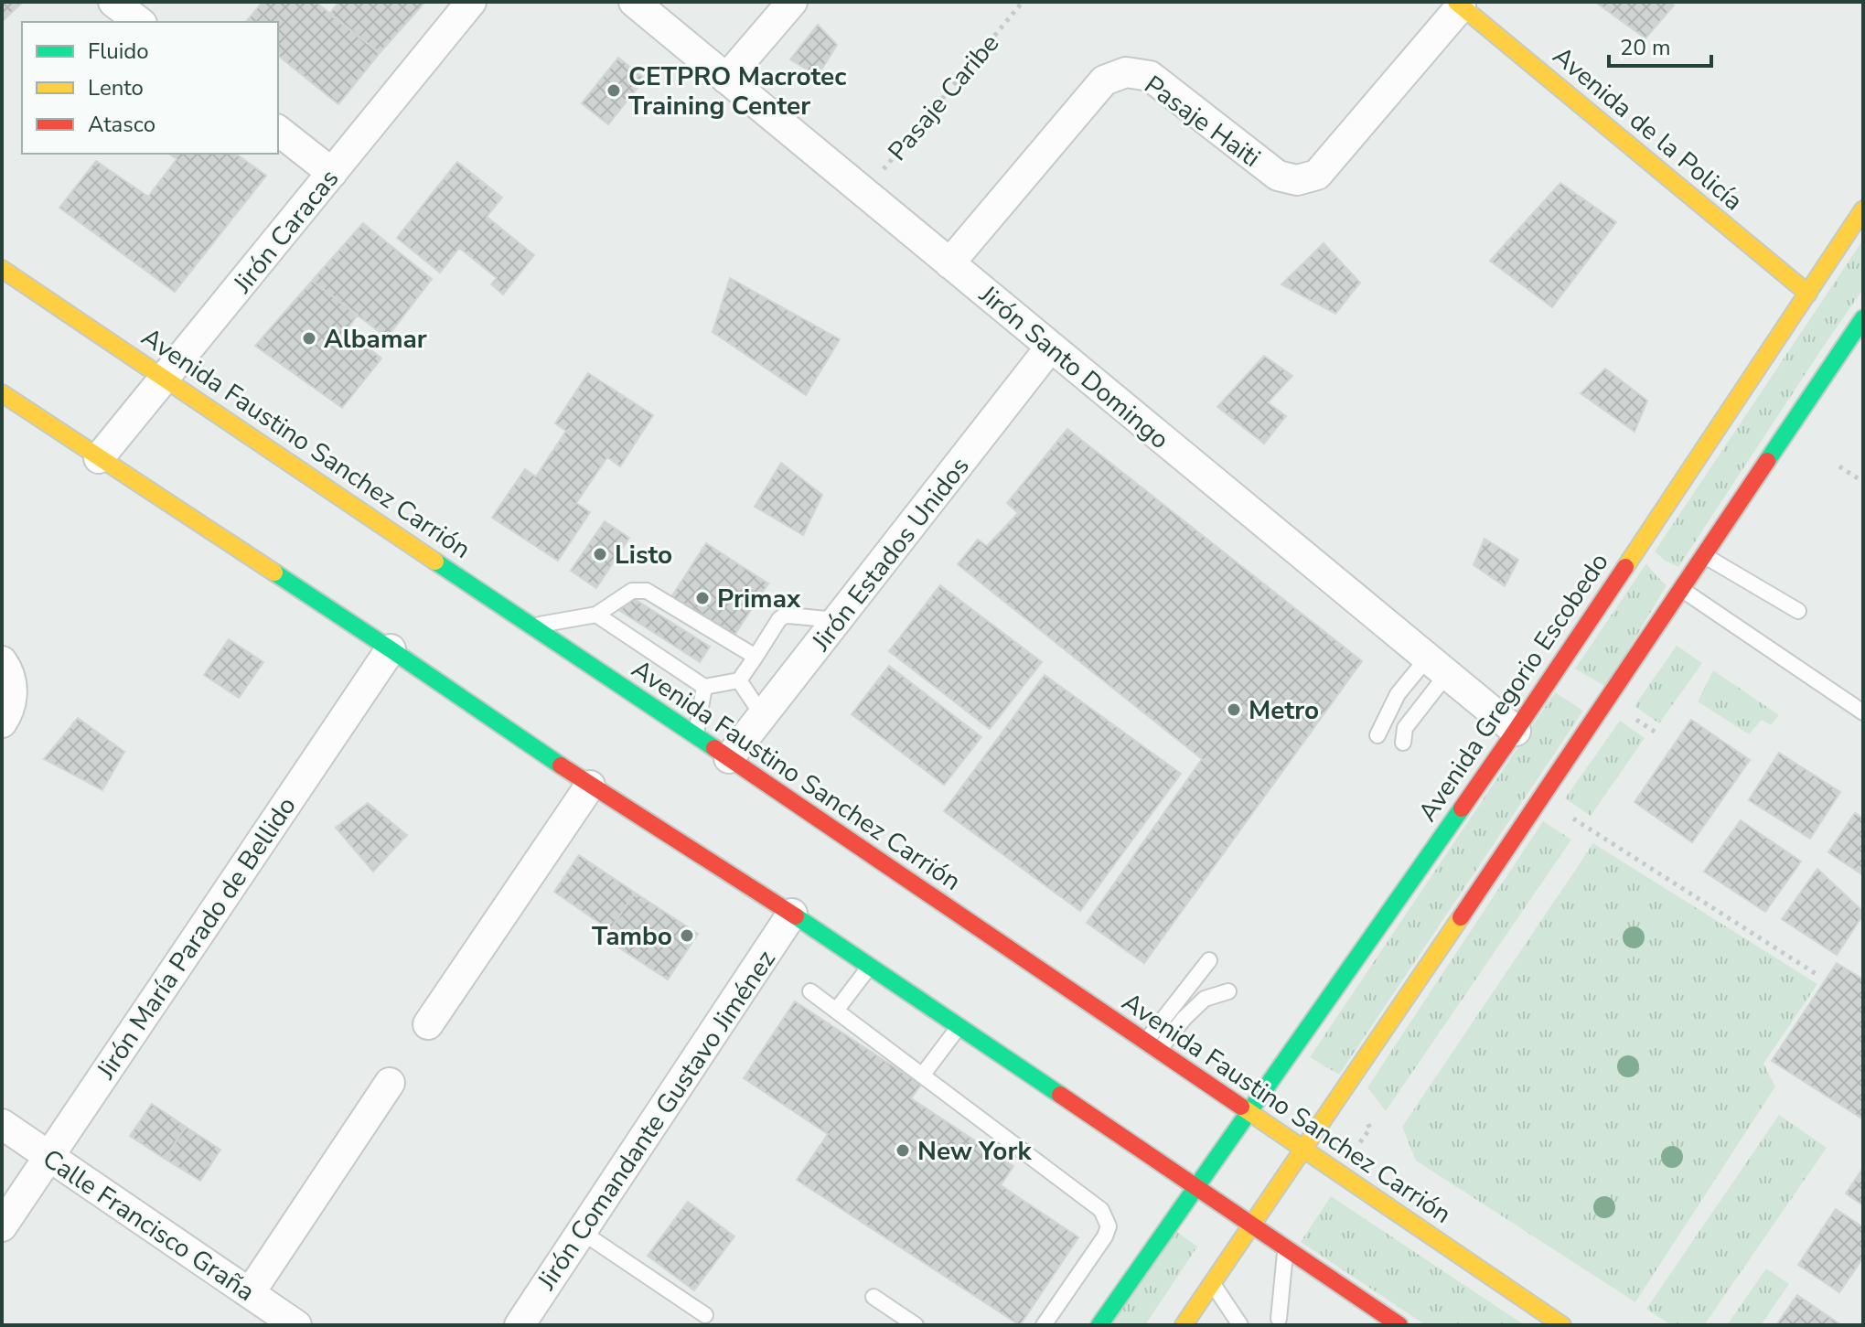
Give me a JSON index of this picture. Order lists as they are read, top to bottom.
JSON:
{
  "streets": {
    "main road": ["Avenida de la Policía", "Avenida Faustino Sanchez Carrión", "Avenida Gregorio Escobedo"],
    "street": [
      "Pasaje Haiti",
      "Jirón Caracas",
      "Jirón Santo Domingo",
      "Jirón Estados Unidos",
      "Jirón María Parado de Bellido",
      "Jirón Comandante Gustavo Jiménez",
      "Calle Francisco Graña"
    ],
    "path": ["Pasaje Caribe"]
  },
  "crossings": [
    ["Pasaje Caribe", "Jirón Santo Domingo"],
    ["Pasaje Haiti", "Avenida de la Policía"],
    ["Pasaje Haiti", "Jirón Santo Domingo"],
    ["Avenida de la Policía", "Avenida Gregorio Escobedo"],
    ["Jirón Caracas", "Avenida Faustino Sanchez Carrión"],
    ["Jirón Santo Domingo", "Jirón Estados Unidos"],
    ["Jirón Santo Domingo", "Avenida Gregorio Escobedo"],
    ["Avenida Faustino Sanchez Carrión", "Jirón Estados Unidos"],
    ["Avenida Faustino Sanchez Carrión", "Avenida Gregorio Escobedo"],
    ["Jirón María Parado de Bellido", "Calle Francisco Graña"]
  ],
  "places": [
    "CETPRO Macrotec Training Center",
    "Albamar",
    "Listo",
    "Primax",
    "Metro",
    "Tambo",
    "New York"
  ],
  "legend": ["Fluido", "Lento", "Atasco"],
  "scale_bar": "20 m"
}
